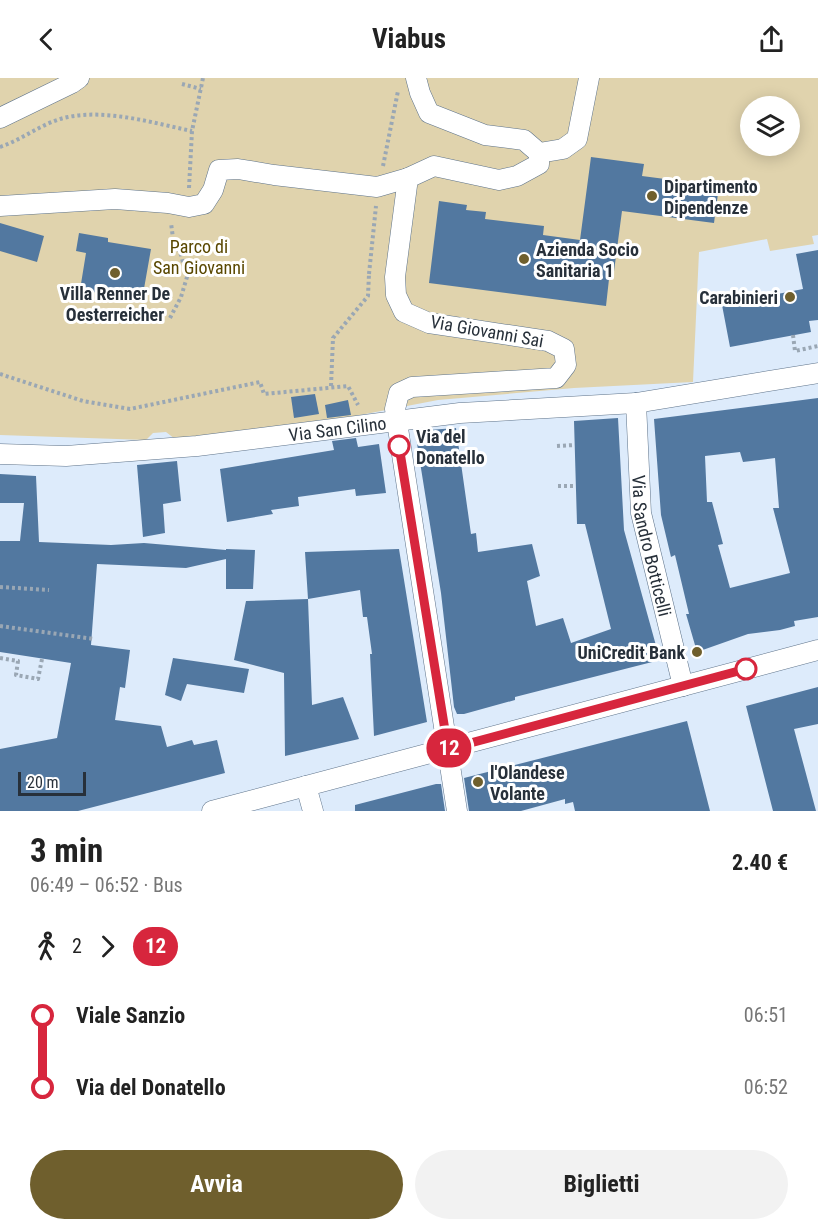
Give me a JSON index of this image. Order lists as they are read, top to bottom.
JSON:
{
  "streets": {
    "street": ["Via Giovanni Sai", "Via San Cilino", "Via Sandro Botticelli"]
  },
  "crossings": [
    ["Via Giovanni Sai", "Via San Cilino"],
    ["Via San Cilino", "Via Sandro Botticelli"]
  ],
  "parks": ["Parco di San Giovanni"],
  "places": [
    "Dipartimento Dipendenze",
    "Azienda Socio Sanitaria 1",
    "Villa Renner De Oesterreicher",
    "Carabinieri",
    "Via del Donatello",
    "UniCredit Bank",
    "l'Olandese Volante"
  ],
  "lines": ["bus line 12"],
  "scale_bar": "20 m",
  "page": {
    "header": "Viabus",
    "on_map": "12",
    "scale": "20 m",
    "heading": ["3 min", "06:49 – 06:52 · Bus", "2.40 €"],
    "legs": ["2", "12"],
    "list": [
      {
        "name": "Viale Sanzio",
        "value": "06:51"
      },
      {
        "name": "Via del Donatello",
        "value": "06:52"
      }
    ],
    "buttons": ["Avvia", "Biglietti"]
  }
}
